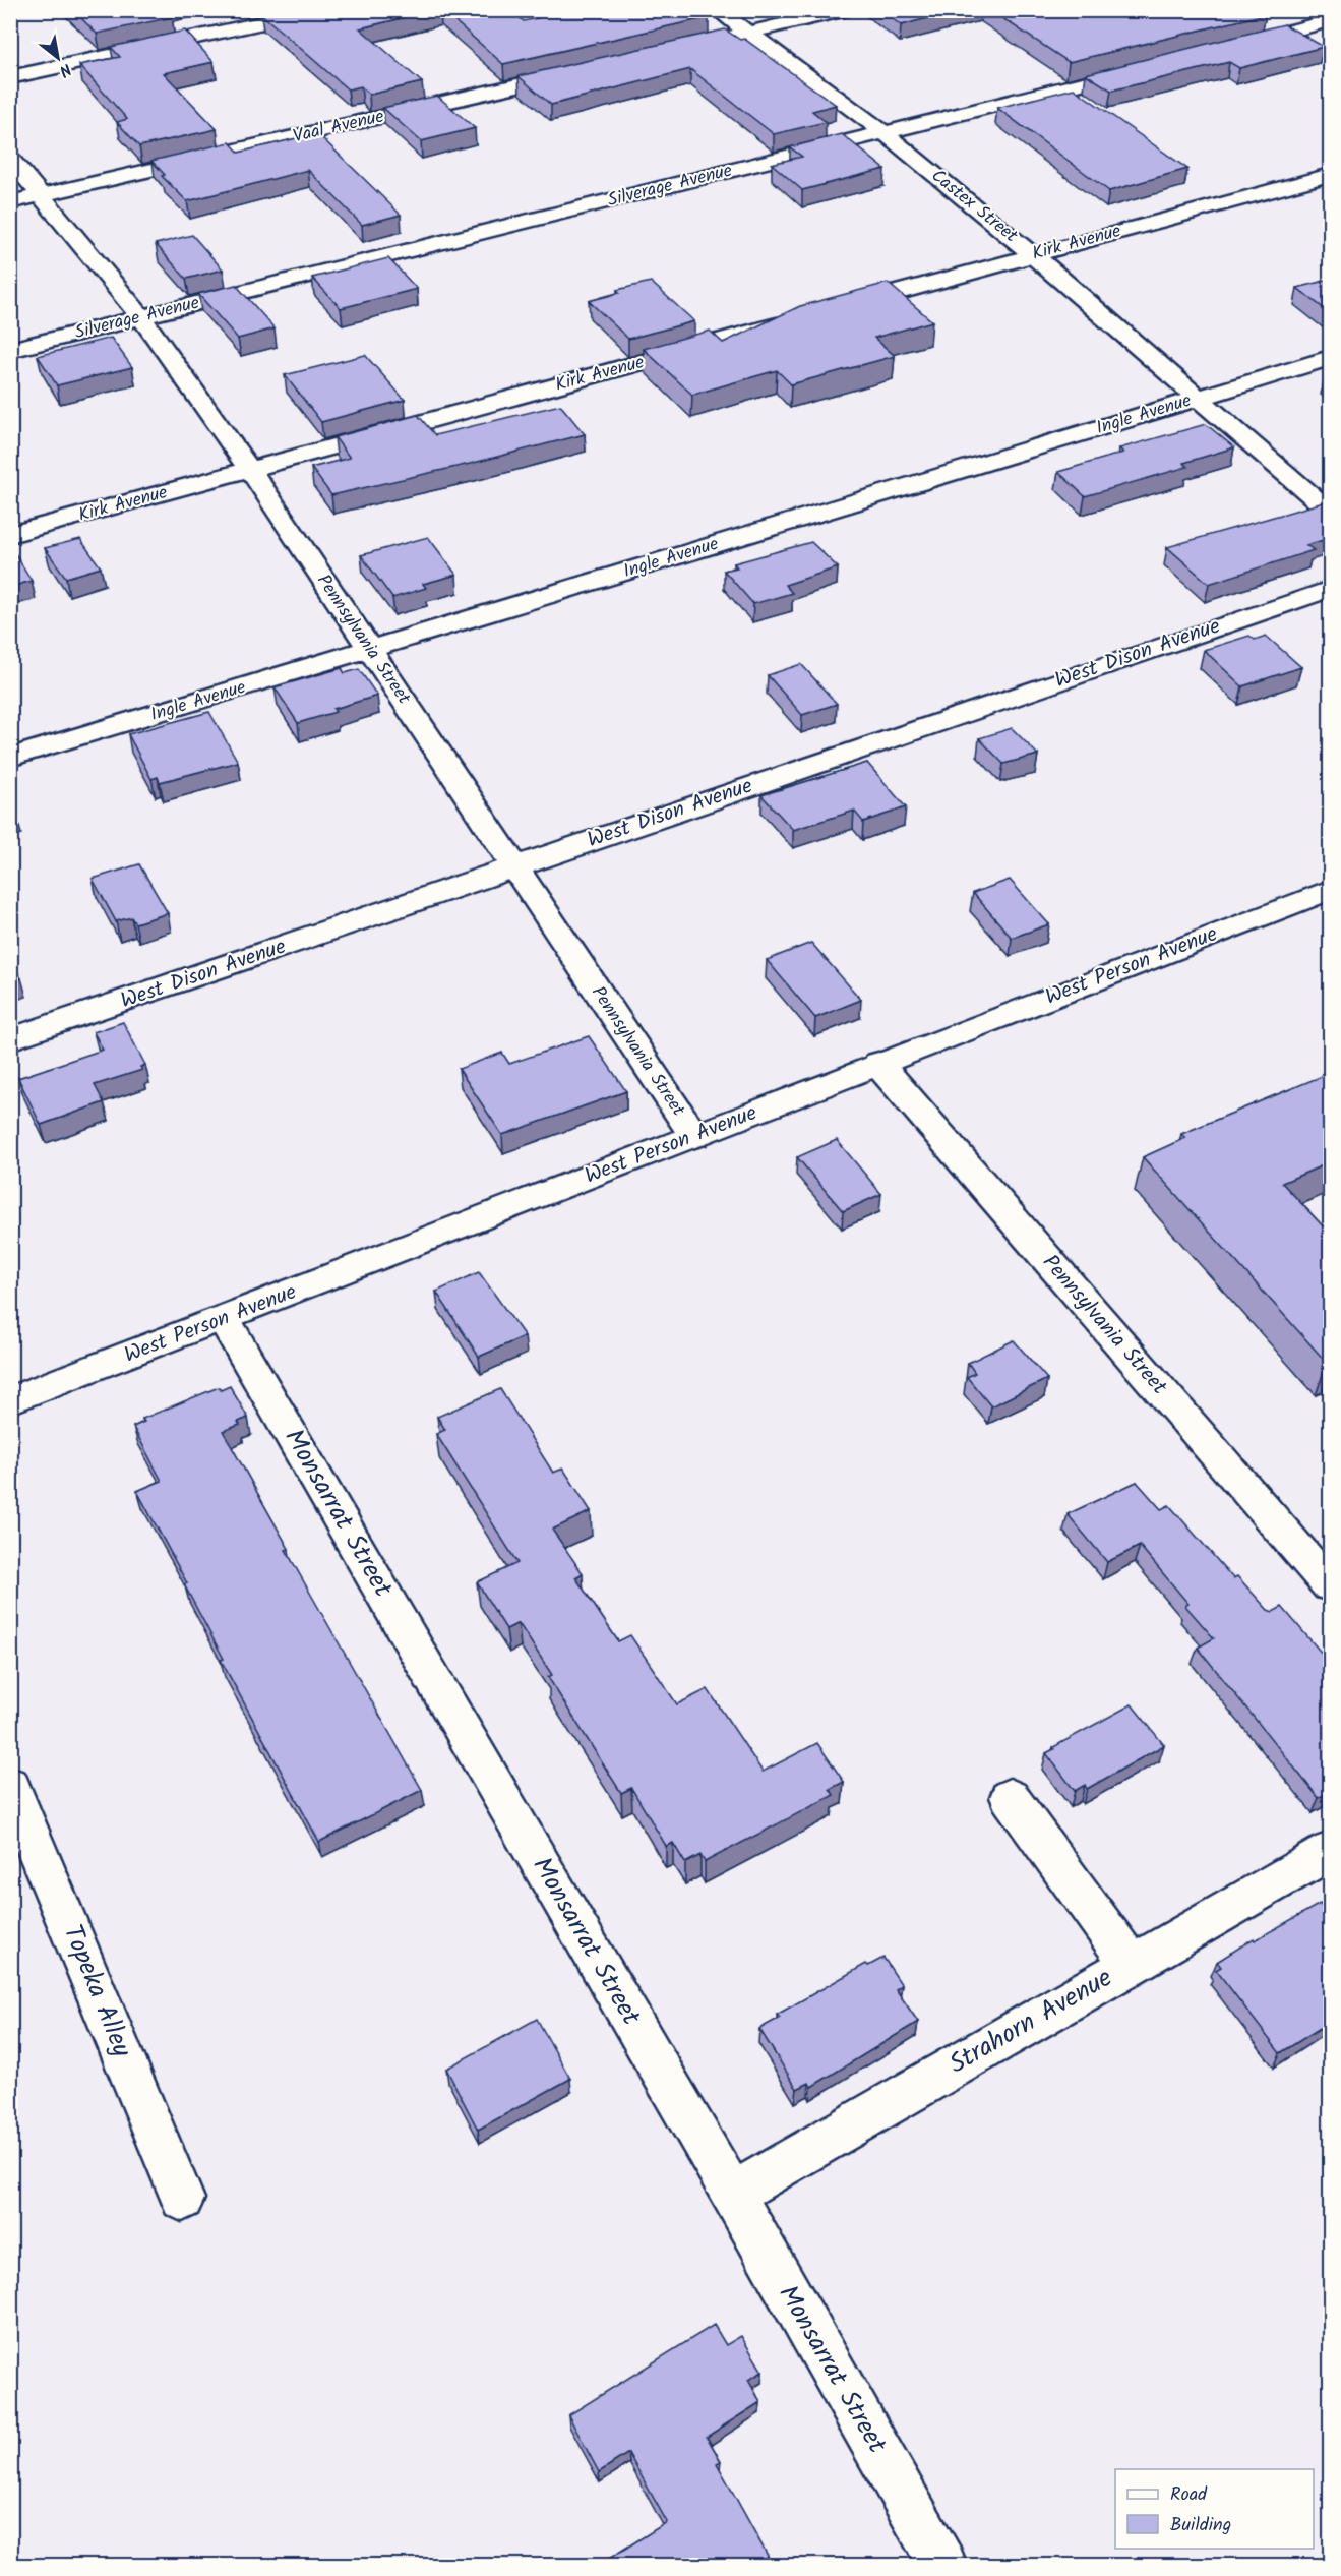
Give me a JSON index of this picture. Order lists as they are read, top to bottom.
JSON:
{
  "streets": {
    "street": [
      "Vaal Avenue",
      "Silverage Avenue",
      "Castex Street",
      "Kirk Avenue",
      "Ingle Avenue",
      "Pennsylvania Street",
      "West Dison Avenue",
      "West Person Avenue",
      "Monsarrat Street",
      "Topeka Alley",
      "Strahorn Avenue"
    ]
  },
  "crossings": [
    ["Vaal Avenue", "Pennsylvania Street"],
    ["Silverage Avenue", "Castex Street"],
    ["Silverage Avenue", "Pennsylvania Street"],
    ["Castex Street", "Kirk Avenue"],
    ["Castex Street", "Ingle Avenue"],
    ["Kirk Avenue", "Pennsylvania Street"],
    ["Ingle Avenue", "Pennsylvania Street"],
    ["Pennsylvania Street", "West Dison Avenue"],
    ["Pennsylvania Street", "West Person Avenue"],
    ["West Person Avenue", "Monsarrat Street"],
    ["Monsarrat Street", "Strahorn Avenue"]
  ],
  "legend": ["Road", "Building"],
  "north": "bottom right"
}
